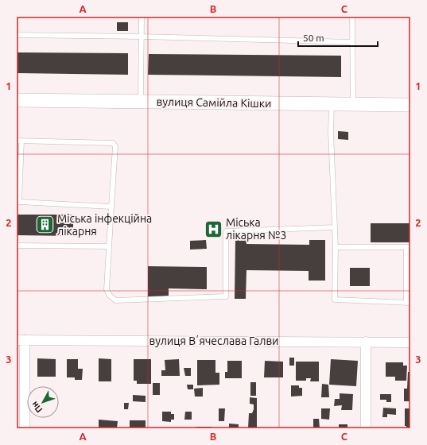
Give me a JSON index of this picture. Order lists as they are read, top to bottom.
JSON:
{
  "streets": {
    "street": ["вулиця Самійла Кішки", "вулиця Вʼячеслава Галви"]
  },
  "places": {
    "building": ["Міська інфекційна лікарня"],
    "hospital": ["Міська лікарня №3"]
  },
  "scale_bar": "50 m",
  "north": "bottom left",
  "grid": {
    "columns": ["A", "B", "C"],
    "rows": ["1", "2", "3"]
  }
}
